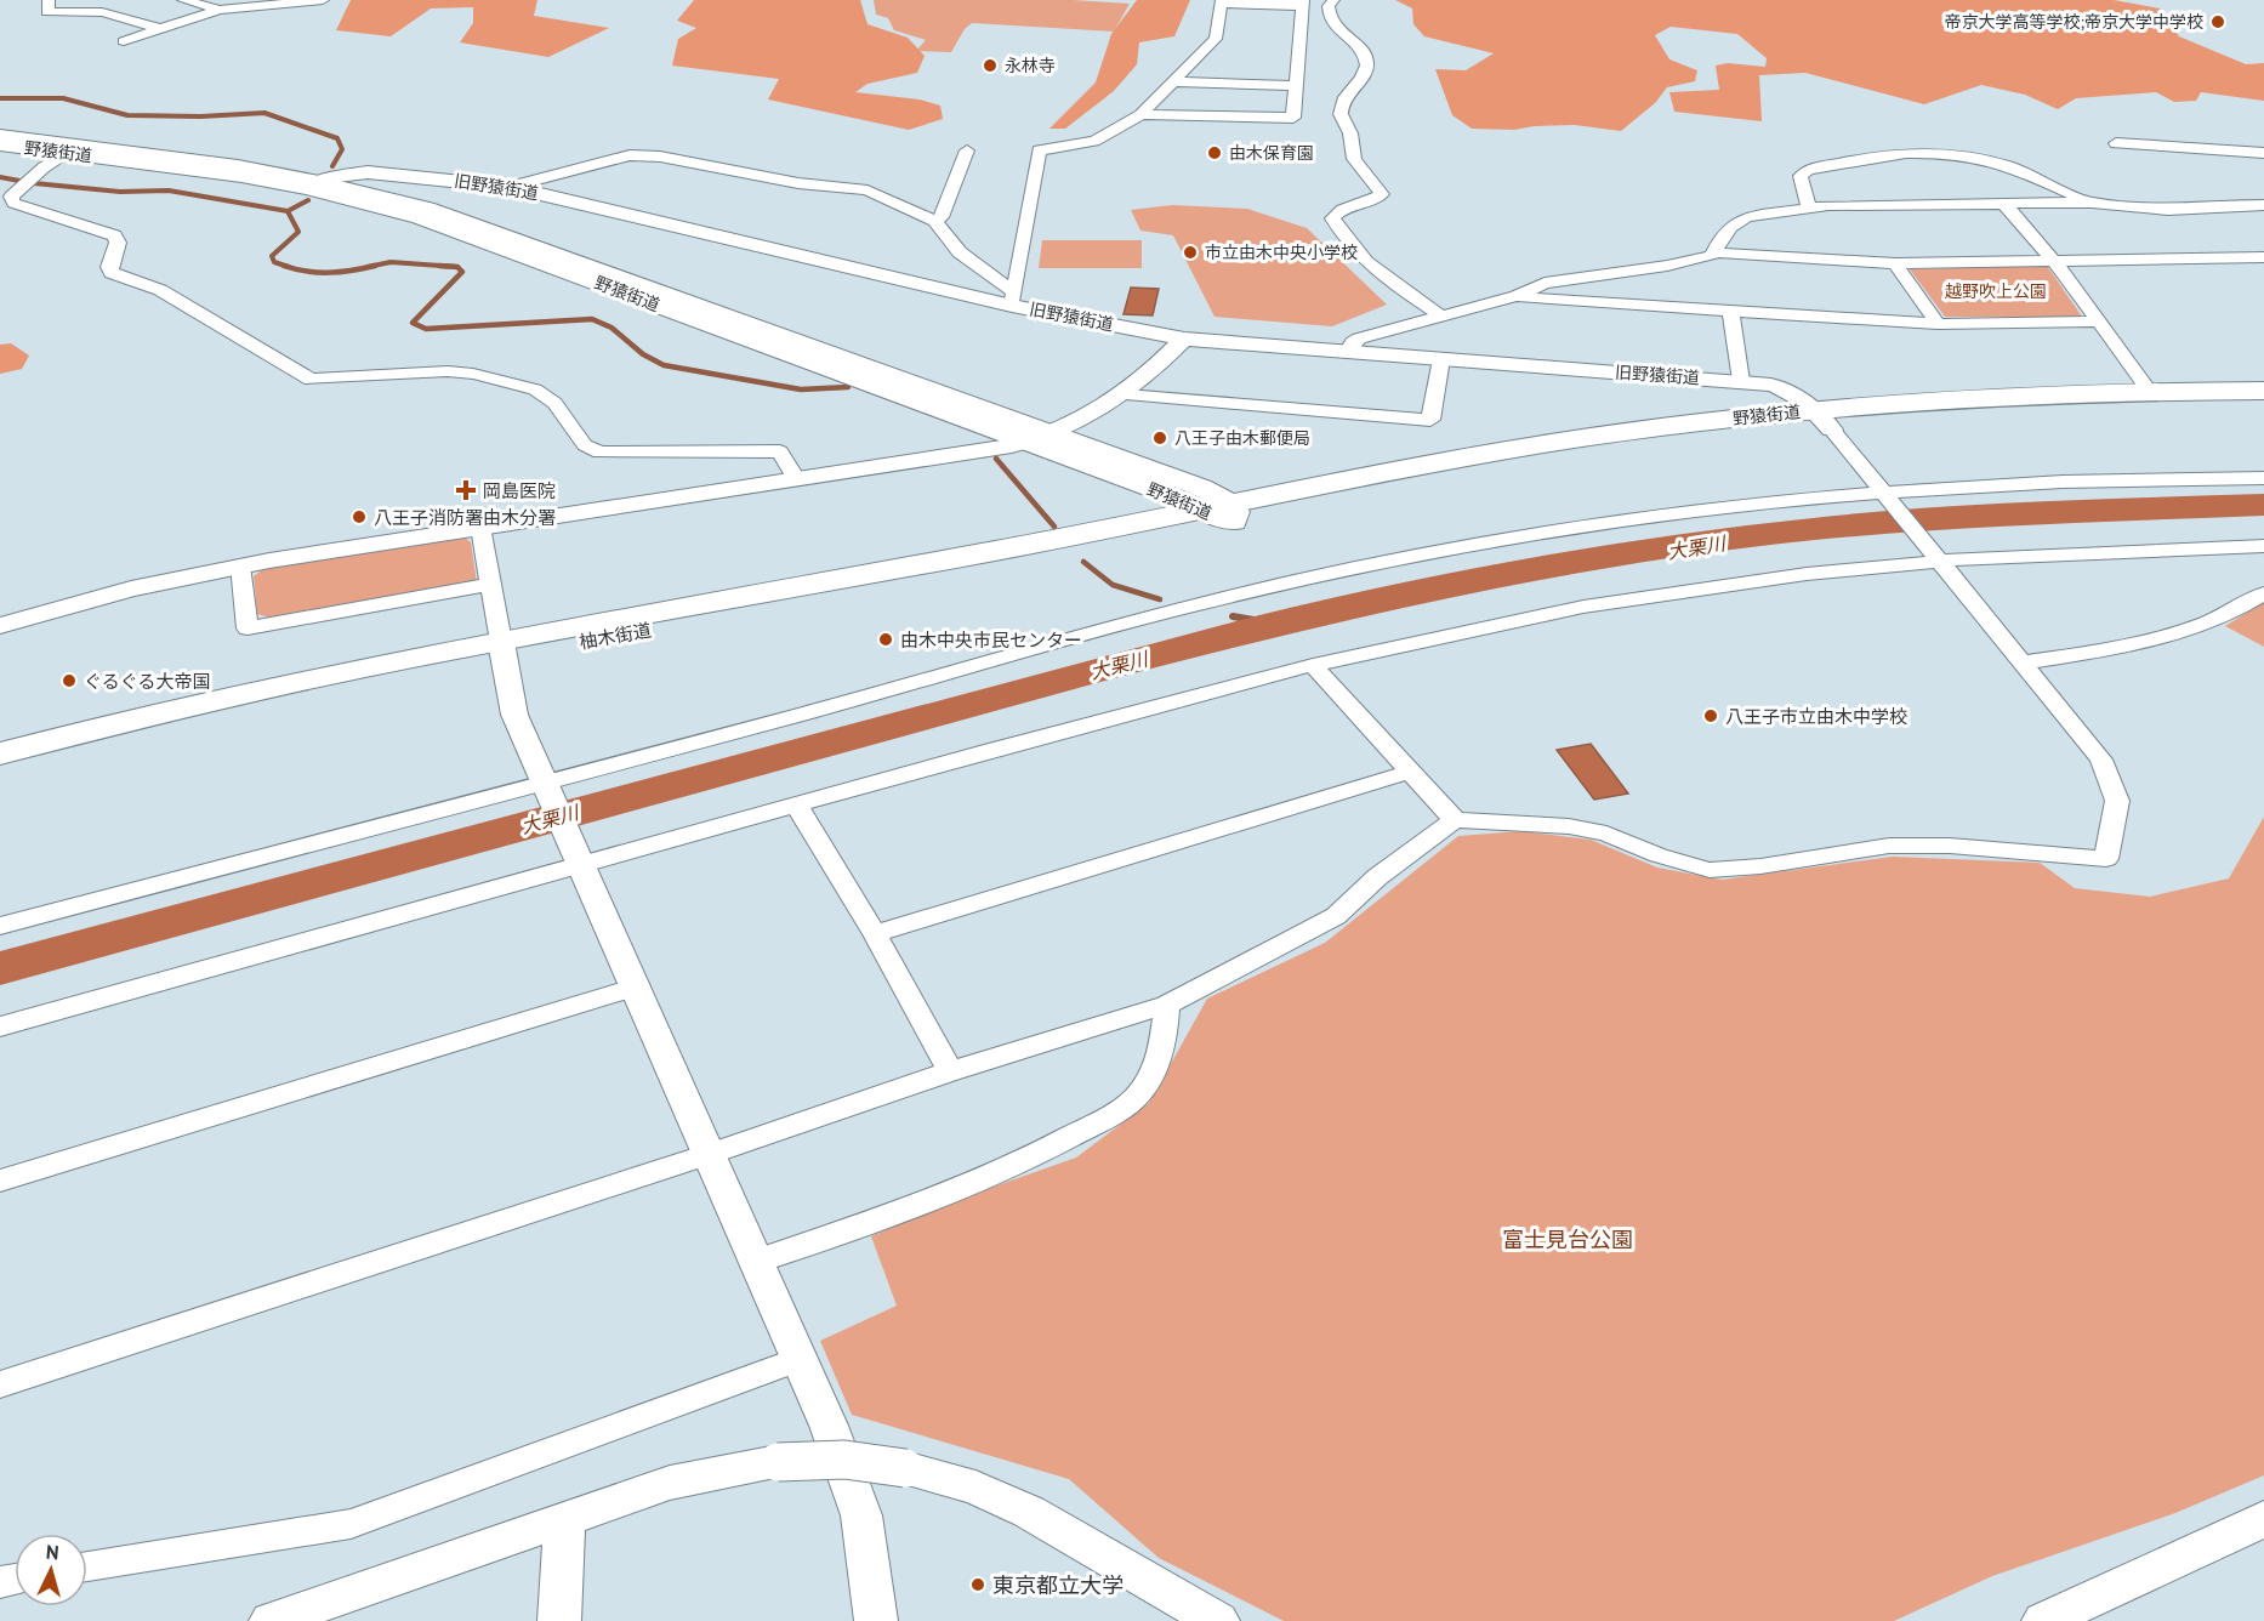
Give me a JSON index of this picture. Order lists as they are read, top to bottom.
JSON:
{
  "streets": {
    "main road": ["野猿街道", "柚木街道"],
    "street": ["旧野猿街道"]
  },
  "crossings": [
    ["野猿街道", "旧野猿街道"],
    ["野猿街道", "柚木街道"]
  ],
  "water": ["大栗川"],
  "parks": ["越野吹上公園", "富士見台公園"],
  "places": {
    "other": [
      "帝京大学高等学校;帝京大学中学校",
      "永林寺",
      "由木保育園",
      "市立由木中央小学校",
      "八王子由木郵便局",
      "八王子消防署由木分署",
      "由木中央市民センター",
      "ぐるぐる大帝国",
      "八王子市立由木中学校",
      "東京都立大学"
    ],
    "health": ["岡島医院"]
  },
  "north": "top"
}
